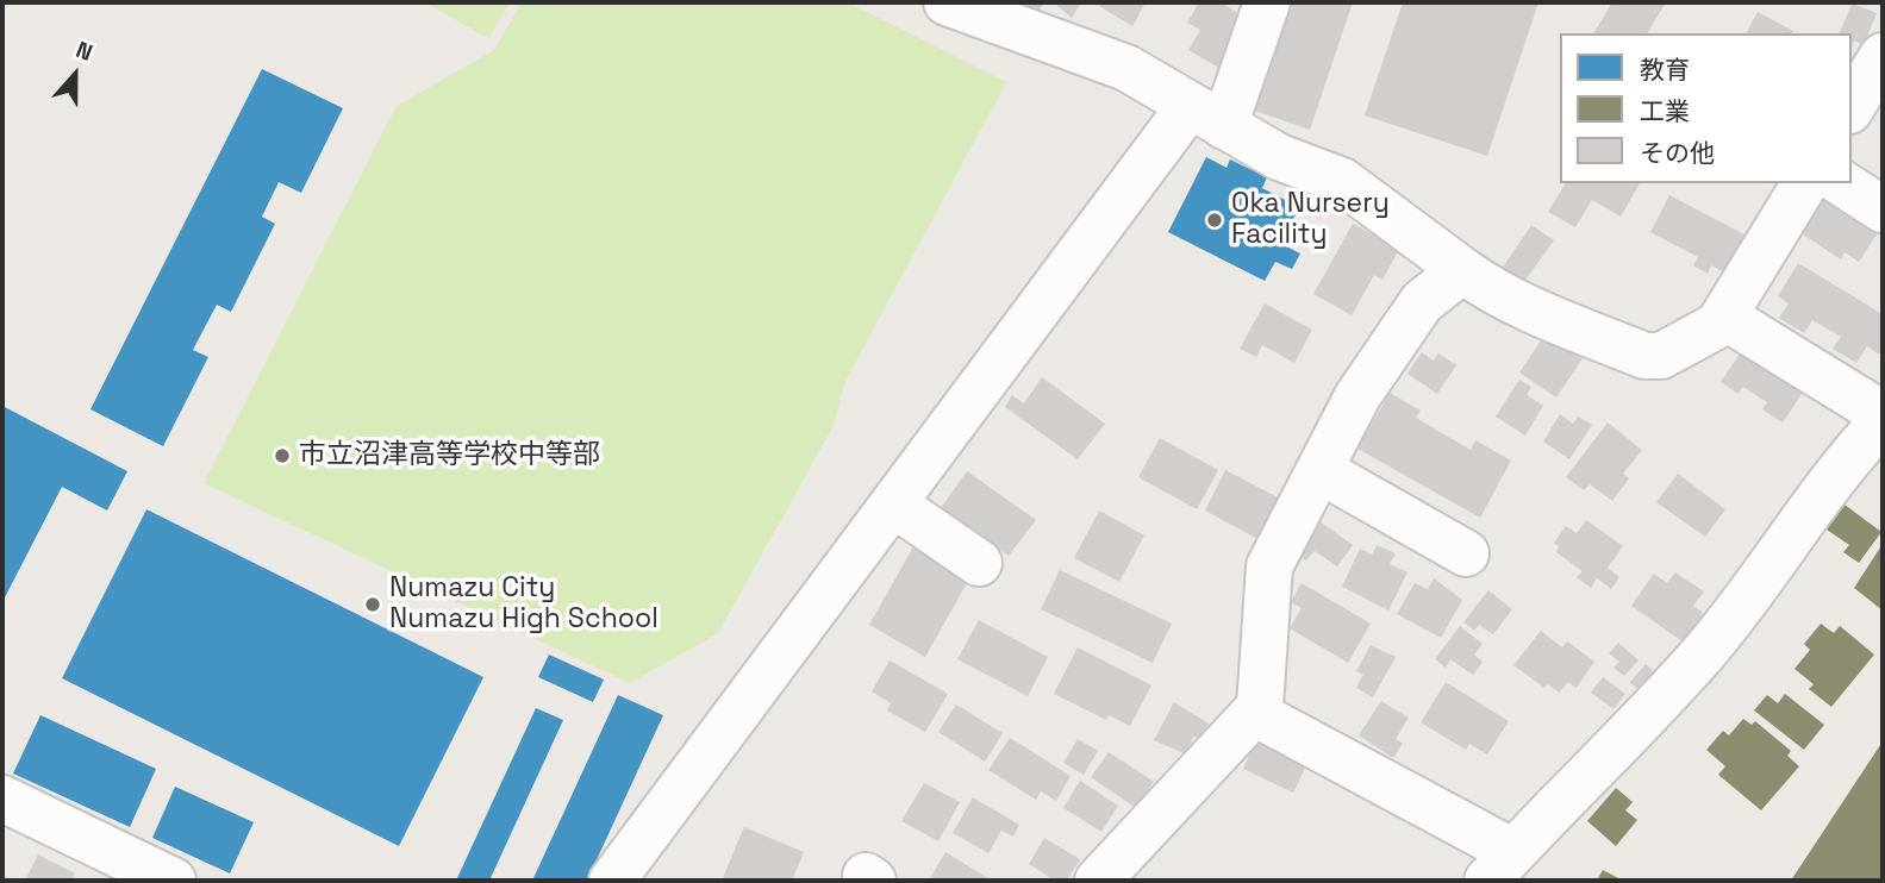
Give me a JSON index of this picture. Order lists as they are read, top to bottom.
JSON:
{
  "places": ["Oka Nursery Facility", "市立沼津高等学校中等部", "Numazu City Numazu High School"],
  "legend": ["教育", "工業", "その他"],
  "north": "top"
}
